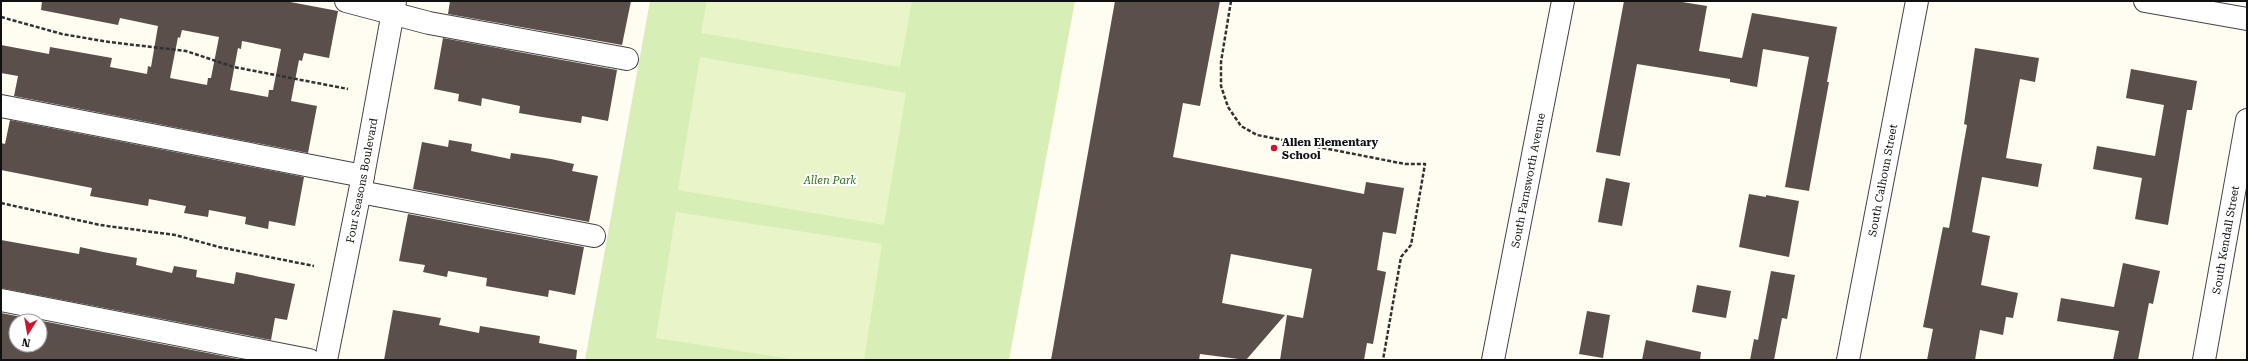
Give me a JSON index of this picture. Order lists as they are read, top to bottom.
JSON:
{
  "streets": {
    "street": [
      "South Calhoun Street",
      "Four Seasons Boulevard",
      "South Farnsworth Avenue",
      "South Kendall Street"
    ]
  },
  "parks": ["Allen Park"],
  "places": ["Allen Elementary School"],
  "north": "bottom"
}
